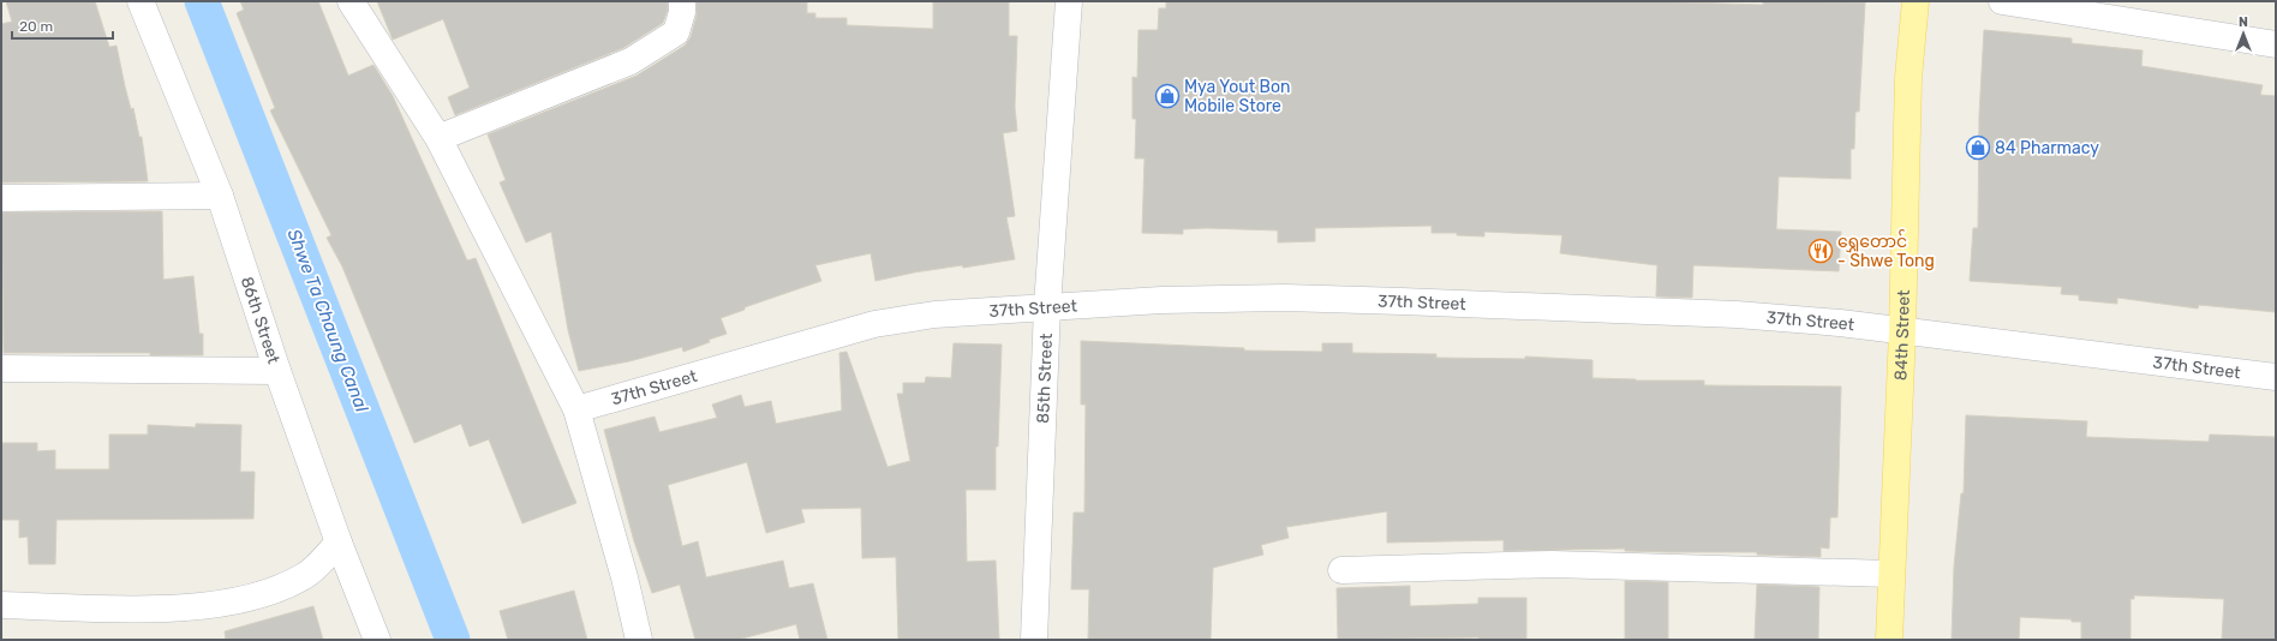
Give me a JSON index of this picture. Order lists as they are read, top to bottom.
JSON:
{
  "streets": {
    "main road": ["84th Street"],
    "street": ["37th Street", "86th Street", "85th Street"]
  },
  "crossings": [
    ["37th Street", "84th Street"],
    ["37th Street", "85th Street"]
  ],
  "water": ["Shwe Ta Chaung Canal"],
  "places": {
    "shop": ["Mya Yout Bon Mobile Store", "84 Pharmacy"],
    "restaurant": ["ရွှေတောင် - Shwe Tong"]
  },
  "scale_bar": "20 m",
  "north": "top"
}
